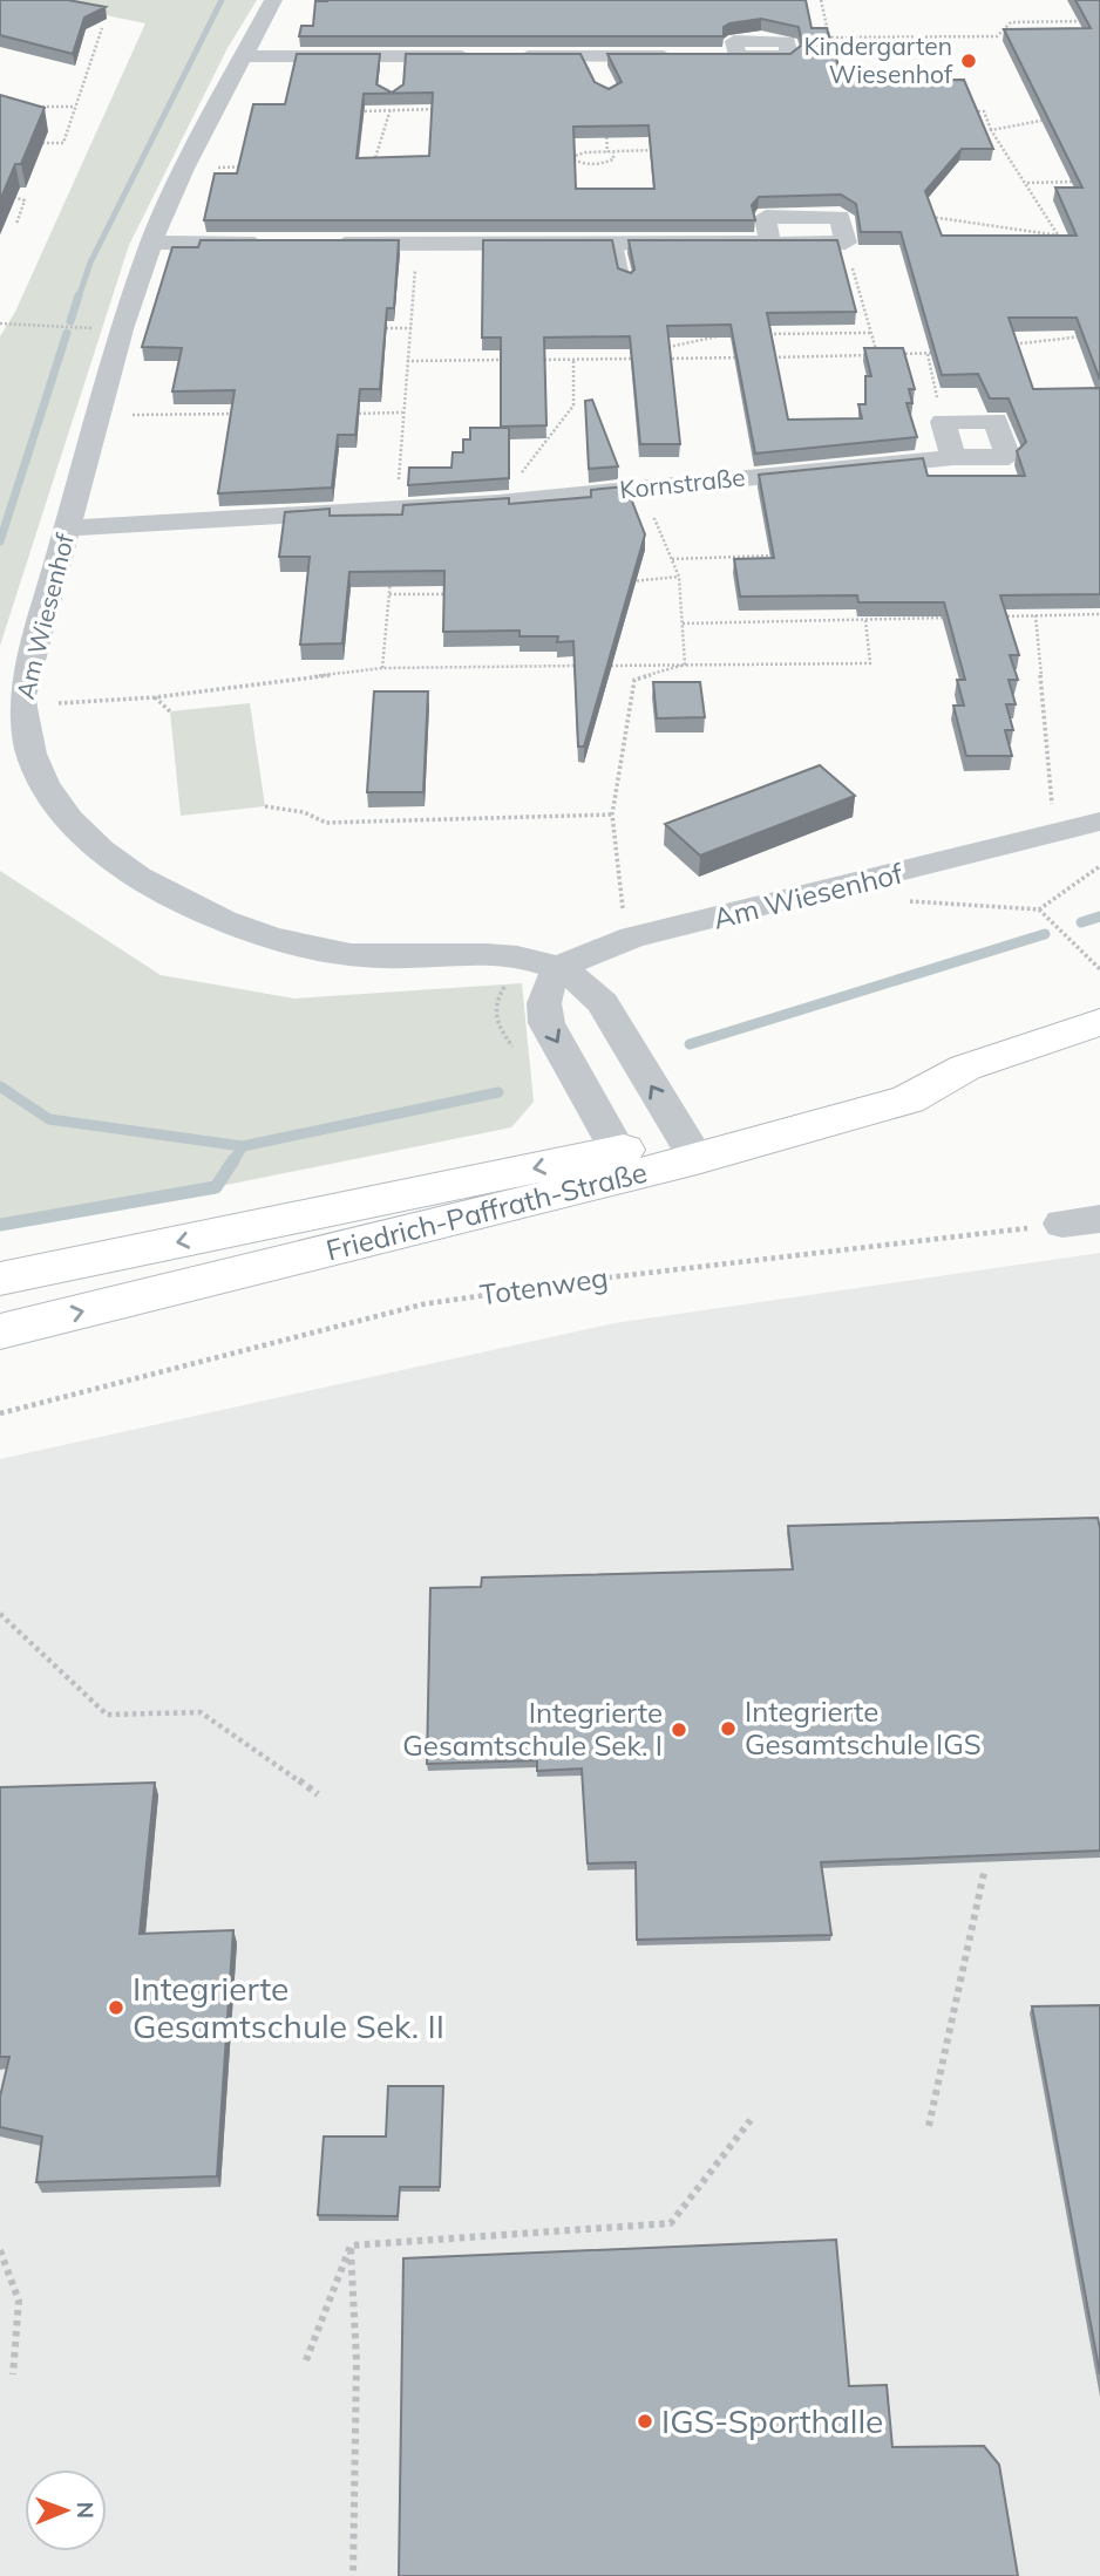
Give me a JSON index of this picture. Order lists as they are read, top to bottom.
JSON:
{
  "streets": {
    "main road": ["Friedrich-Paffrath-Straße"],
    "street": ["Kornstraße", "Am Wiesenhof"],
    "path": ["Totenweg"]
  },
  "crossings": [
    ["Kornstraße", "Am Wiesenhof"]
  ],
  "places": [
    "Kindergarten Wiesenhof",
    "Integrierte Gesamtschule IGS",
    "Integrierte Gesamtschule Sek. I",
    "Integrierte Gesamtschule Sek. II",
    "IGS-Sporthalle"
  ],
  "north": "right"
}
